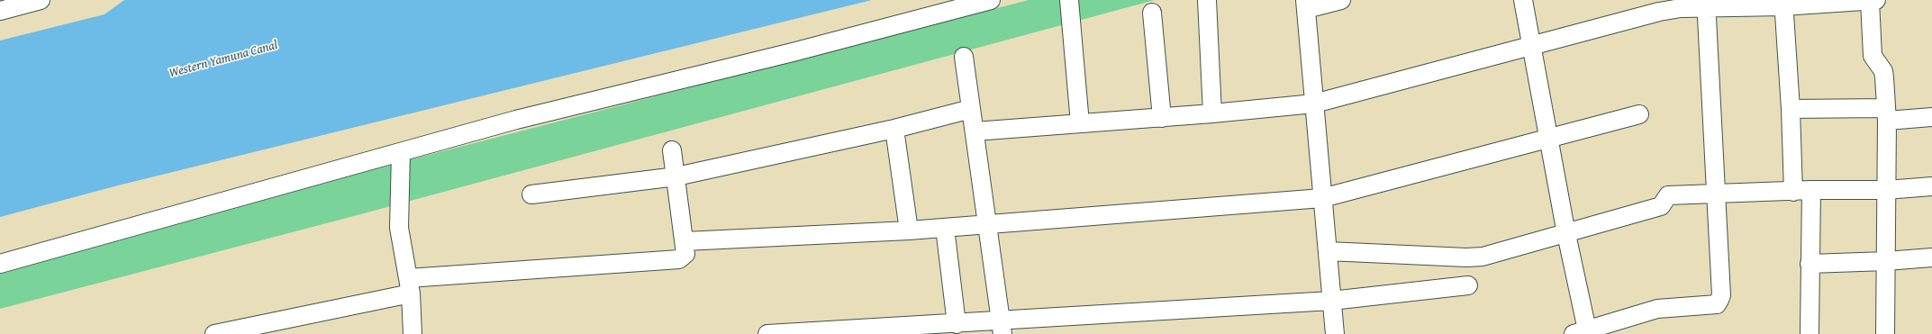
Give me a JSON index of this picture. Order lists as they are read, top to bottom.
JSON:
{
  "water": ["Western Yamuna Canal"]
}
